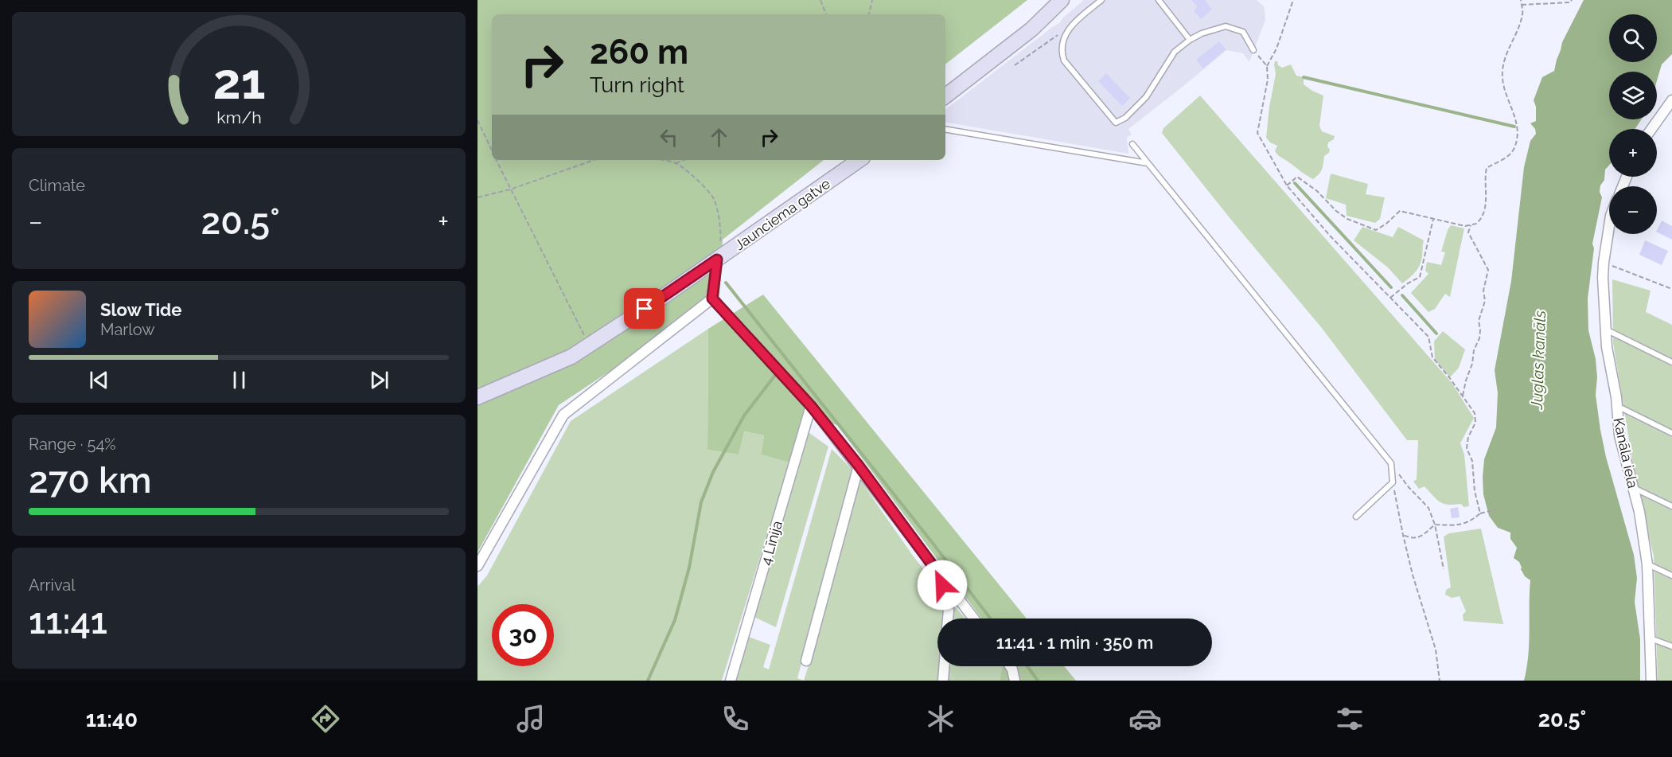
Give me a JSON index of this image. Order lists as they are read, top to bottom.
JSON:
{
  "streets": {
    "main road": ["Jaunciema gatve"],
    "street": ["Kanāla iela", "4 Līnija"]
  },
  "water": ["Juglas kanāls"],
  "page": {
    "map_buttons": ["+", "−"],
    "turn": ["260 m", "Turn right"],
    "tile": [
      "Climate",
      ["Range · 54%", "270 km"],
      ["Arrival", "11:41"]
    ],
    "heat": ["−", "20.5°", "+"],
    "song": ["Slow Tide", "Marlow"],
    "limit": "30",
    "trip": "11:41 · 1 min · 350 m",
    "tabs": ["11:40", "20.5°"],
    "gauge": ["21", "km/h"]
  }
}
